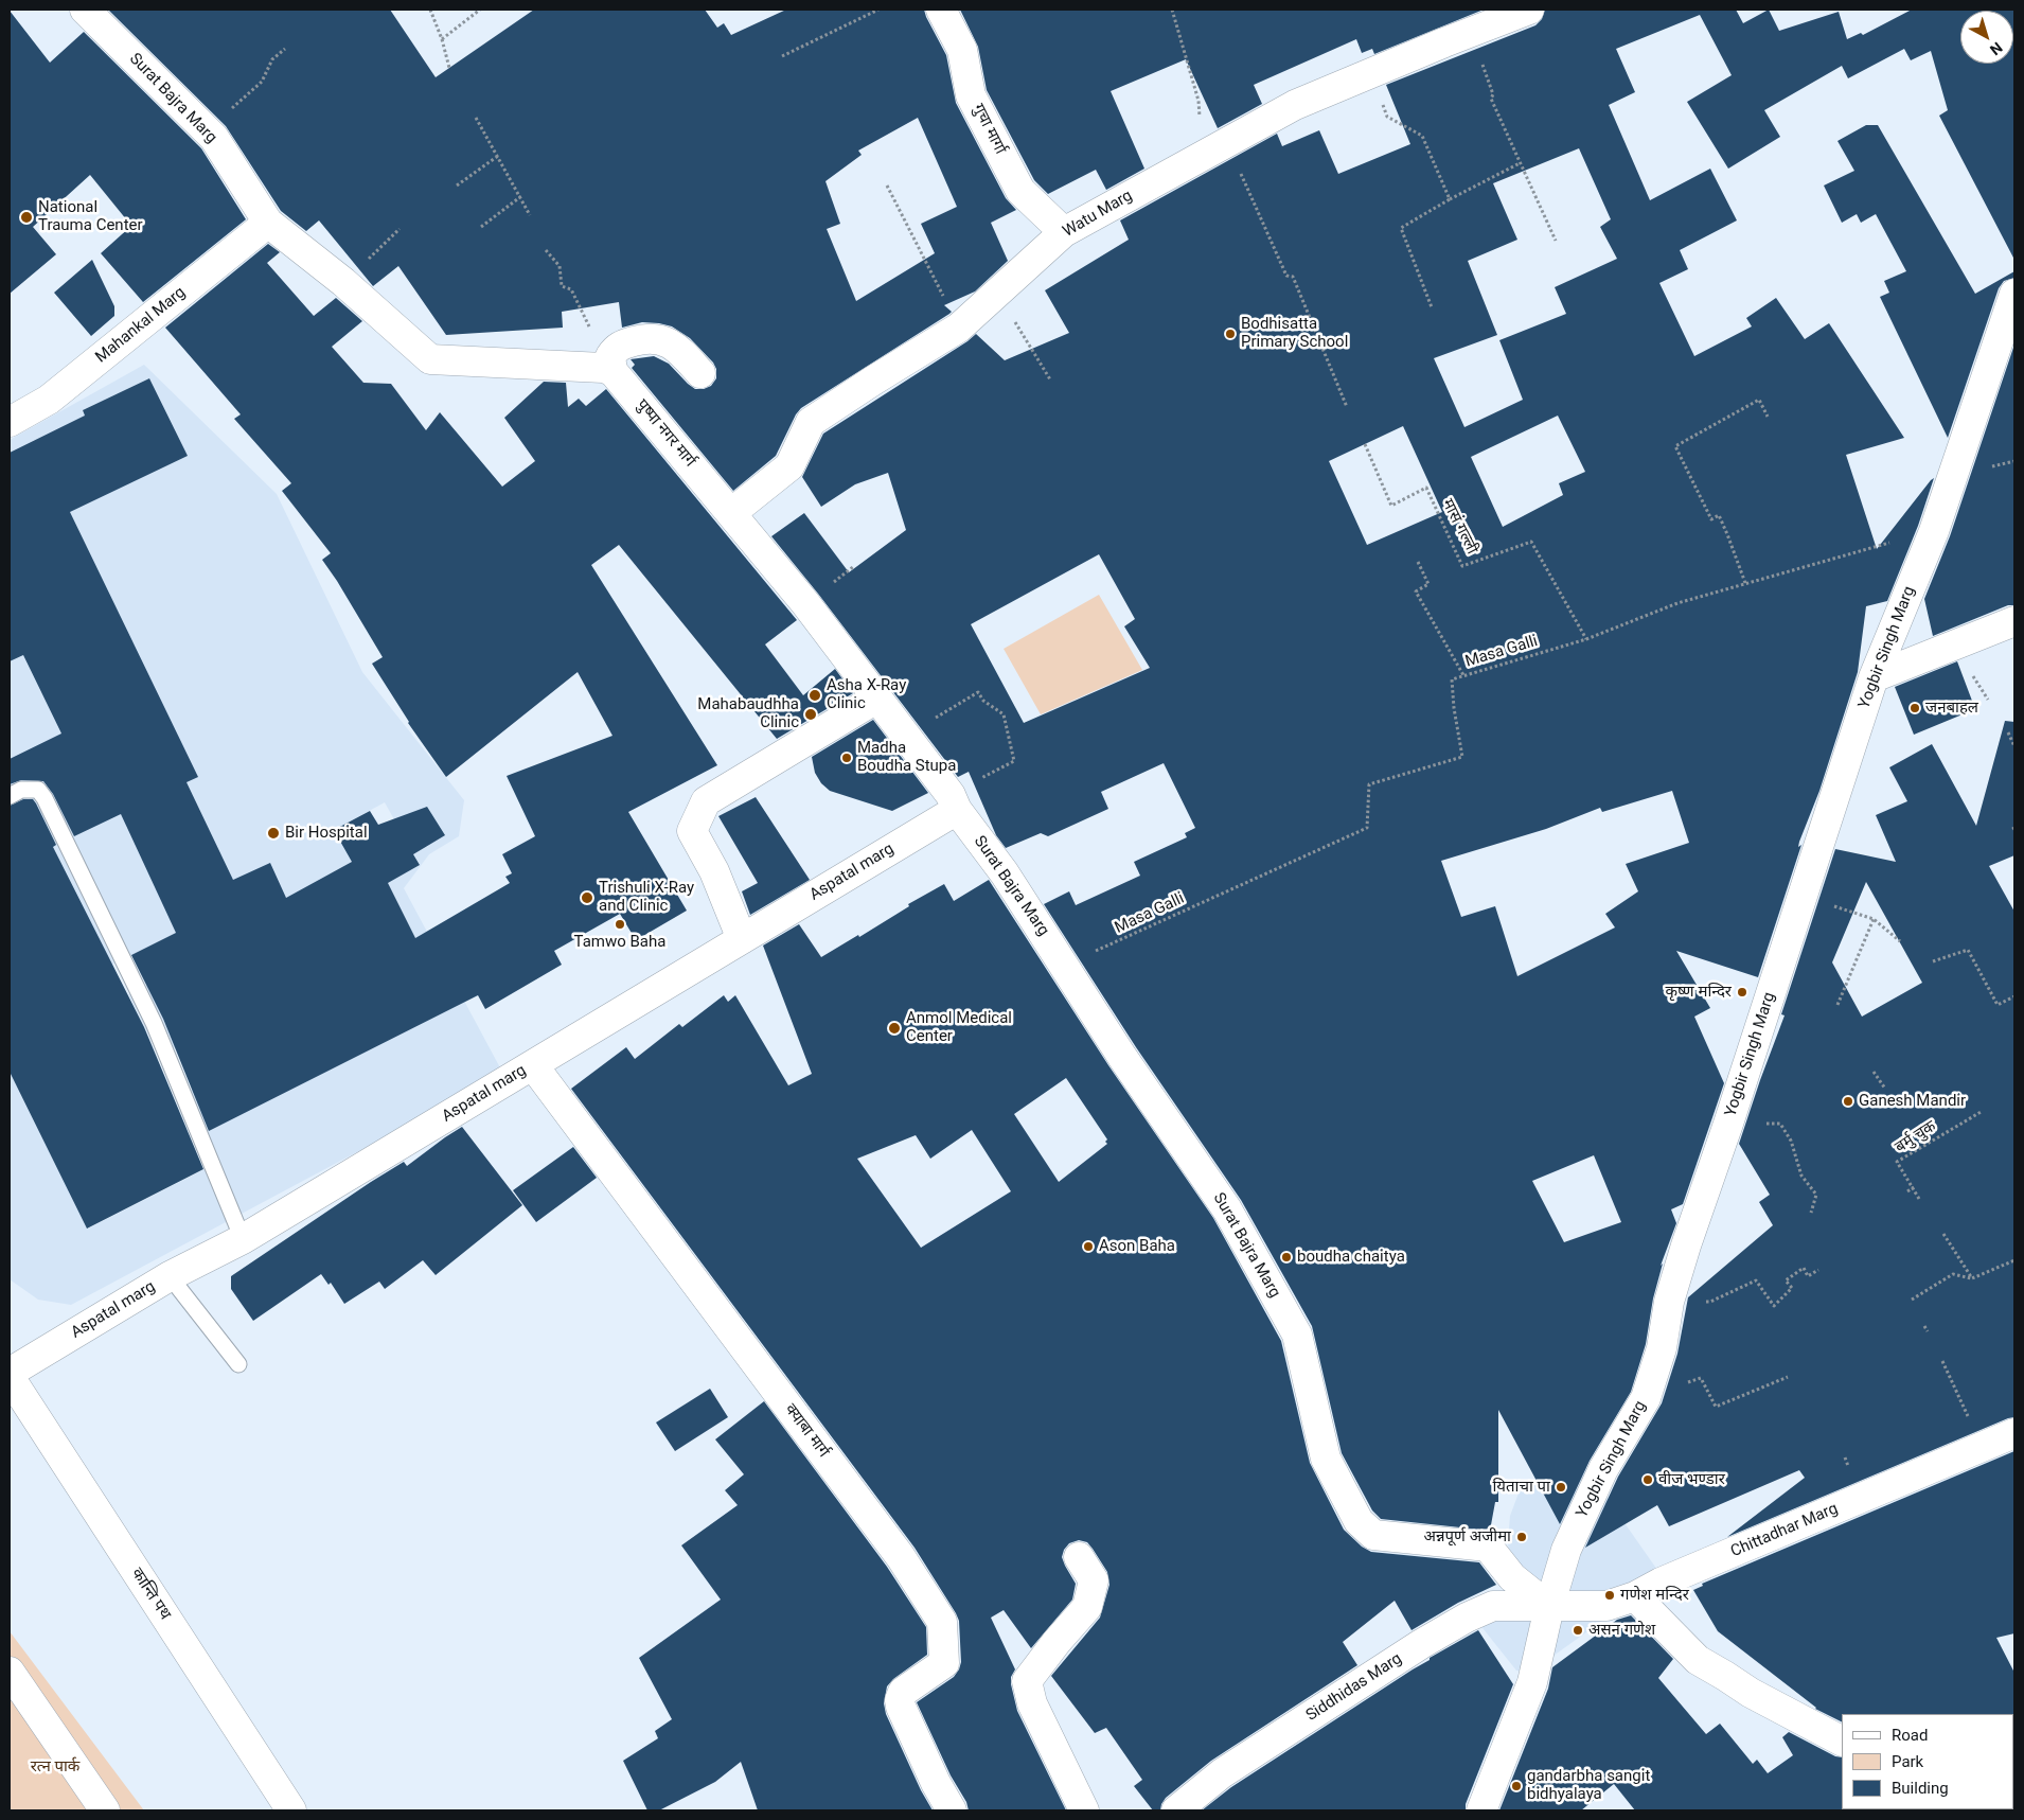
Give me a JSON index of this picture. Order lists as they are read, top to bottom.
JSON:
{
  "streets": {
    "street": [
      "Surat Bajra Marg",
      "गुचा मार्गा",
      "Watu Marg",
      "Mahankal Marg",
      "पुष्पा नगर मार्ग",
      "Yogbir Singh Marg",
      "Aspatal marg",
      "क्याबा मार्ग",
      "Chittadhar Marg",
      "कान्ति पथ",
      "Siddhidas Marg"
    ],
    "path": ["मासं गल्ली", "Masa Galli", "बर्मु चुक"]
  },
  "crossings": [
    ["Surat Bajra Marg", "Mahankal Marg"],
    ["Surat Bajra Marg", "पुष्पा नगर मार्ग"],
    ["Surat Bajra Marg", "Yogbir Singh Marg"],
    ["Surat Bajra Marg", "Masa Galli"],
    ["Surat Bajra Marg", "Aspatal marg"],
    ["Surat Bajra Marg", "Chittadhar Marg"],
    ["Surat Bajra Marg", "Siddhidas Marg"],
    ["गुचा मार्गा", "Watu Marg"],
    ["Watu Marg", "पुष्पा नगर मार्ग"],
    ["पुष्पा नगर मार्ग", "Aspatal marg"],
    ["मासं गल्ली", "Masa Galli"],
    ["Yogbir Singh Marg", "Masa Galli"],
    ["Yogbir Singh Marg", "Chittadhar Marg"],
    ["Yogbir Singh Marg", "Siddhidas Marg"],
    ["Aspatal marg", "क्याबा मार्ग"],
    ["Chittadhar Marg", "Siddhidas Marg"]
  ],
  "parks": ["रत्न पार्क"],
  "places": [
    "National Trauma Center",
    "Bodhisatta Primary School",
    "Asha X-Ray Clinic",
    "जनबाहल",
    "Mahabaudhha Clinic",
    "Madha Boudha Stupa",
    "Bir Hospital",
    "Trishuli X-Ray and Clinic",
    "Tamwo Baha",
    "कृष्ण मन्दिर",
    "Anmol Medical Center",
    "Ganesh Mandir",
    "Ason Baha",
    "boudha chaitya",
    "वीज भण्डार",
    "यिताचा पा",
    "अन्नपूर्ण अजीमा",
    "गणेश मन्दिर",
    "असन गणेश",
    "gandarbha sangit bidhyalaya"
  ],
  "legend": ["Road", "Park", "Building"],
  "north": "bottom right"
}
